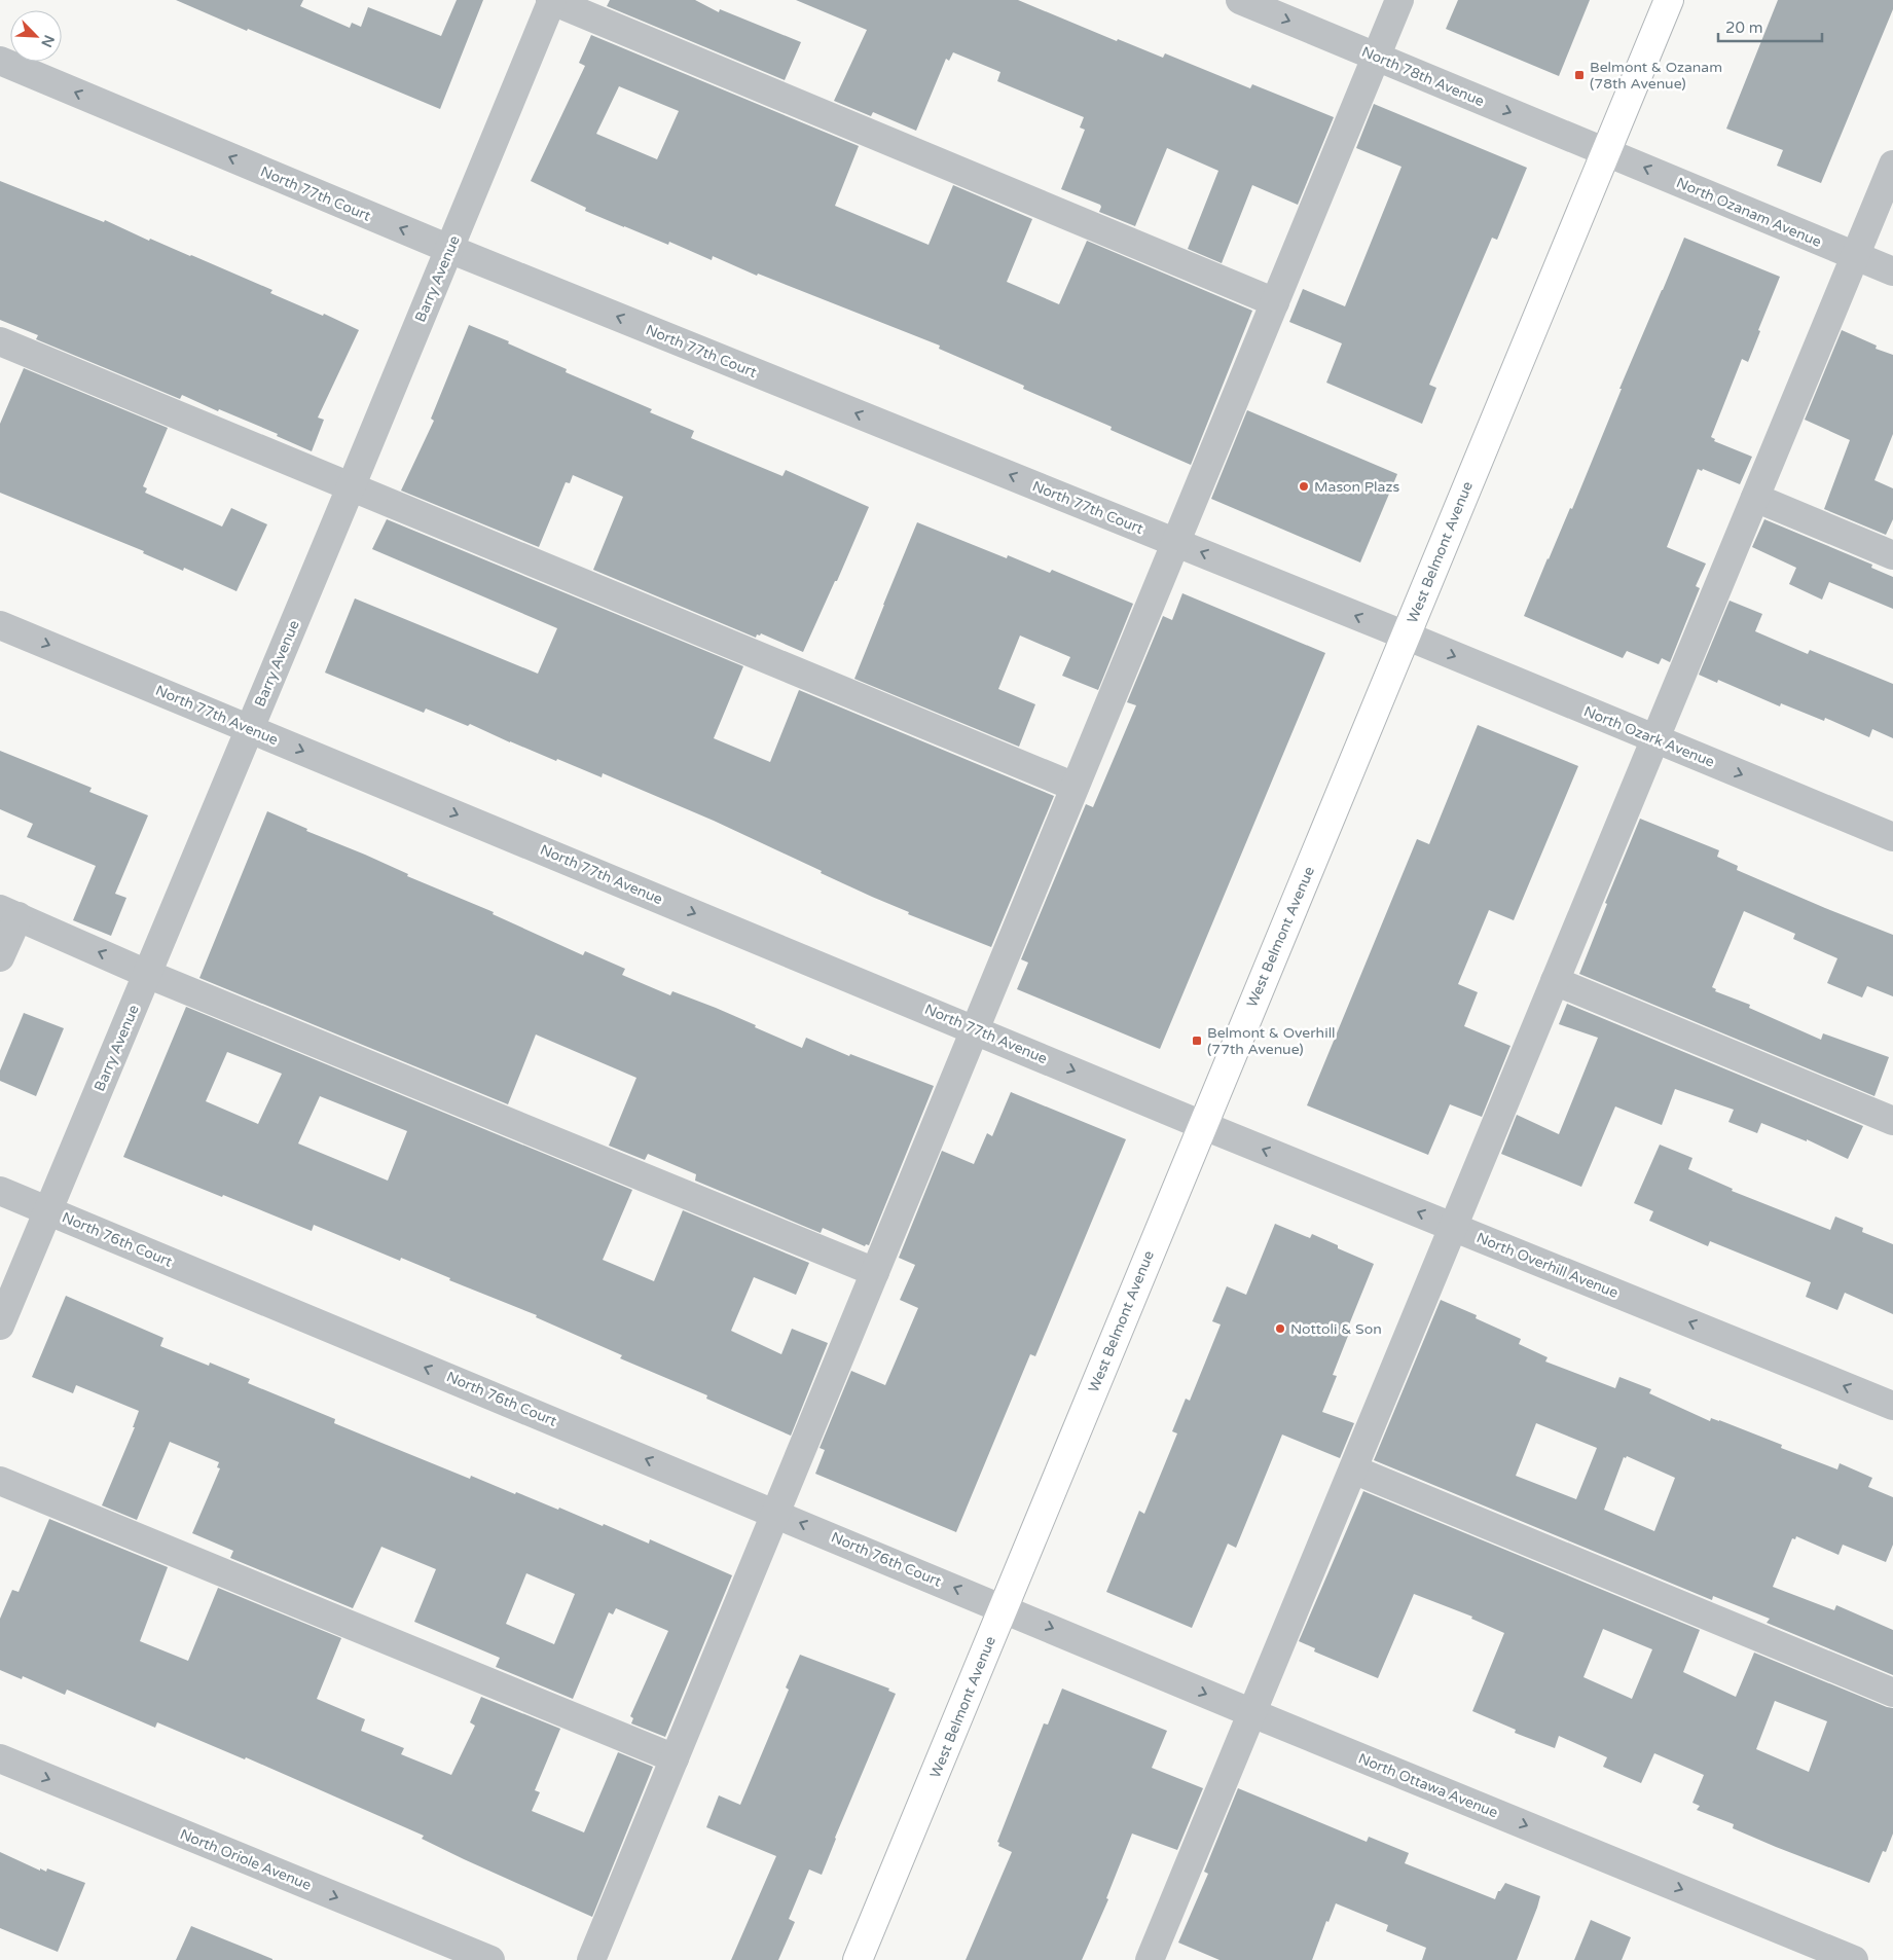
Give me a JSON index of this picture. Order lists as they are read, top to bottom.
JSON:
{
  "streets": {
    "main road": ["West Belmont Avenue"],
    "street": [
      "North 78th Avenue",
      "North 77th Court",
      "North Ozanam Avenue",
      "Barry Avenue",
      "North 77th Avenue",
      "North Ozark Avenue",
      "North 76th Court",
      "North Overhill Avenue",
      "North Ottawa Avenue",
      "North Oriole Avenue"
    ]
  },
  "crossings": [
    ["North 78th Avenue", "North Ozanam Avenue"],
    ["North 78th Avenue", "West Belmont Avenue"],
    ["North 77th Court", "Barry Avenue"],
    ["North 77th Court", "West Belmont Avenue"],
    ["North 77th Court", "North Ozark Avenue"],
    ["North Ozanam Avenue", "West Belmont Avenue"],
    ["Barry Avenue", "North 77th Avenue"],
    ["Barry Avenue", "North 76th Court"],
    ["West Belmont Avenue", "North 77th Avenue"],
    ["West Belmont Avenue", "North Ozark Avenue"],
    ["West Belmont Avenue", "North 76th Court"],
    ["West Belmont Avenue", "North Overhill Avenue"],
    ["West Belmont Avenue", "North Ottawa Avenue"],
    ["North 77th Avenue", "North Overhill Avenue"],
    ["North 76th Court", "North Ottawa Avenue"]
  ],
  "one_way": [
    "North 78th Avenue",
    "North 77th Court",
    "North Ozanam Avenue",
    "North 77th Avenue",
    "North Ozark Avenue",
    "North 76th Court",
    "North Overhill Avenue",
    "North Ottawa Avenue",
    "North Oriole Avenue"
  ],
  "places": {
    "transit": ["Belmont & Ozanam (78th Avenue)", "Belmont & Overhill (77th Avenue)"],
    "other": ["Mason Plazs", "Nottoli & Son"]
  },
  "scale_bar": "20 m",
  "north": "bottom right"
}
